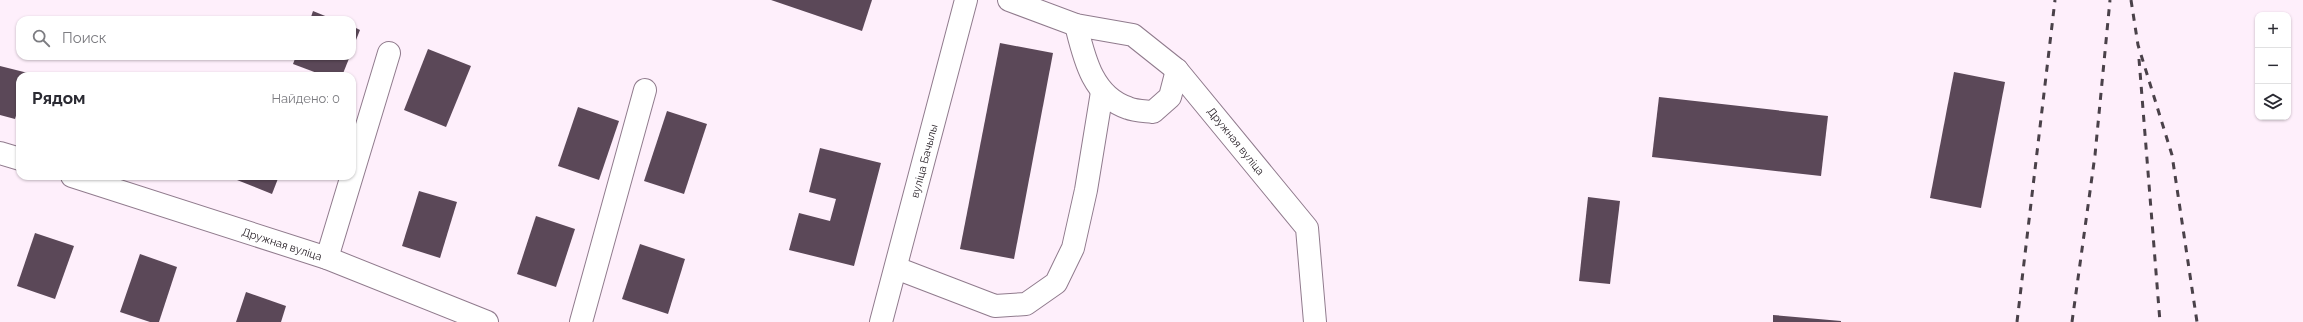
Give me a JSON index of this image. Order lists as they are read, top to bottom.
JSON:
{
  "streets": {
    "street": ["Дружная вуліца", "вуліца Бачылы"]
  },
  "page": {
    "map_buttons": ["+", "−"],
    "search": "Поиск",
    "heading": ["Рядом", "Найдено: 0"]
  }
}
